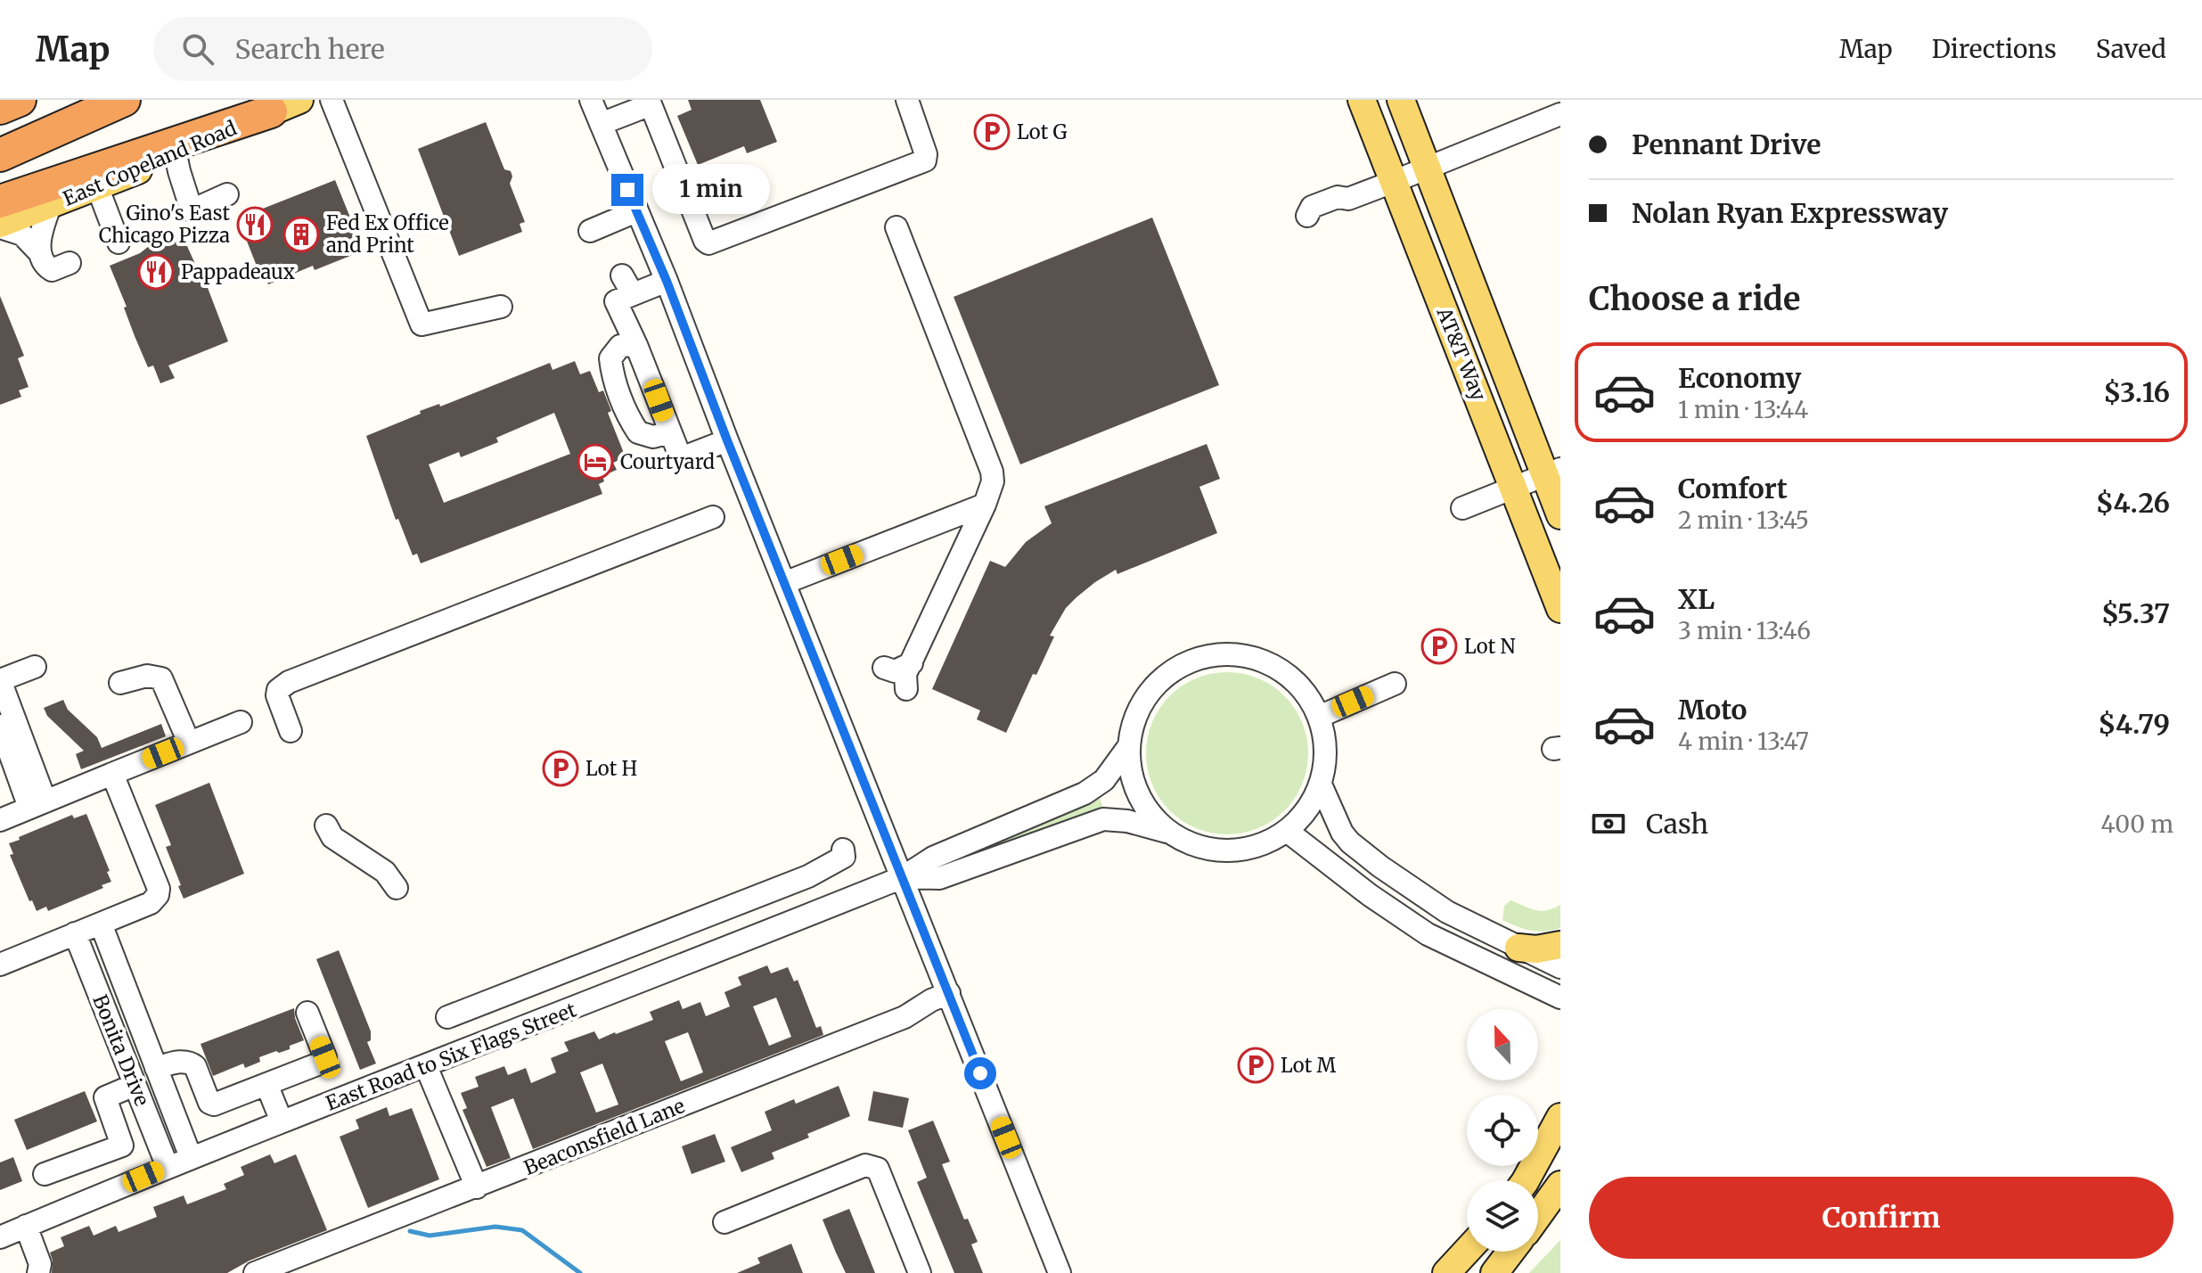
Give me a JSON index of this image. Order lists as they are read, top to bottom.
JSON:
{
  "streets": {
    "main road": ["East Copeland Road", "AT&T Way"],
    "street": ["Bonita Drive", "East Road to Six Flags Street", "Beaconsfield Lane"]
  },
  "crossings": [
    ["Bonita Drive", "East Road to Six Flags Street"]
  ],
  "places": {
    "parking": [
      "Lot G",
      "Lot N",
      "Lot H",
      "Lot M"
    ],
    "restaurant": ["Gino's East Chicago Pizza", "Pappadeaux"],
    "building": ["Fed Ex Office and Print"],
    "hotel": ["Courtyard"]
  },
  "north": "top",
  "page": {
    "header": "Map",
    "search": "Search here",
    "nav": ["Map", "Directions", "Saved"],
    "banner": ["Pennant Drive", "Nolan Ryan Expressway"],
    "bubble": "1 min",
    "heading": "Choose a ride",
    "list": [
      {
        "name": "Economy",
        "note": "1 min · 13:44",
        "value": "$3.16"
      },
      {
        "name": "Comfort",
        "note": "2 min · 13:45",
        "value": "$4.26"
      },
      {
        "name": "XL",
        "note": "3 min · 13:46",
        "value": "$5.37"
      },
      {
        "name": "Moto",
        "note": "4 min · 13:47",
        "value": "$4.79"
      }
    ],
    "pay": ["Cash", "400 m"],
    "buttons": "Confirm"
  }
}
